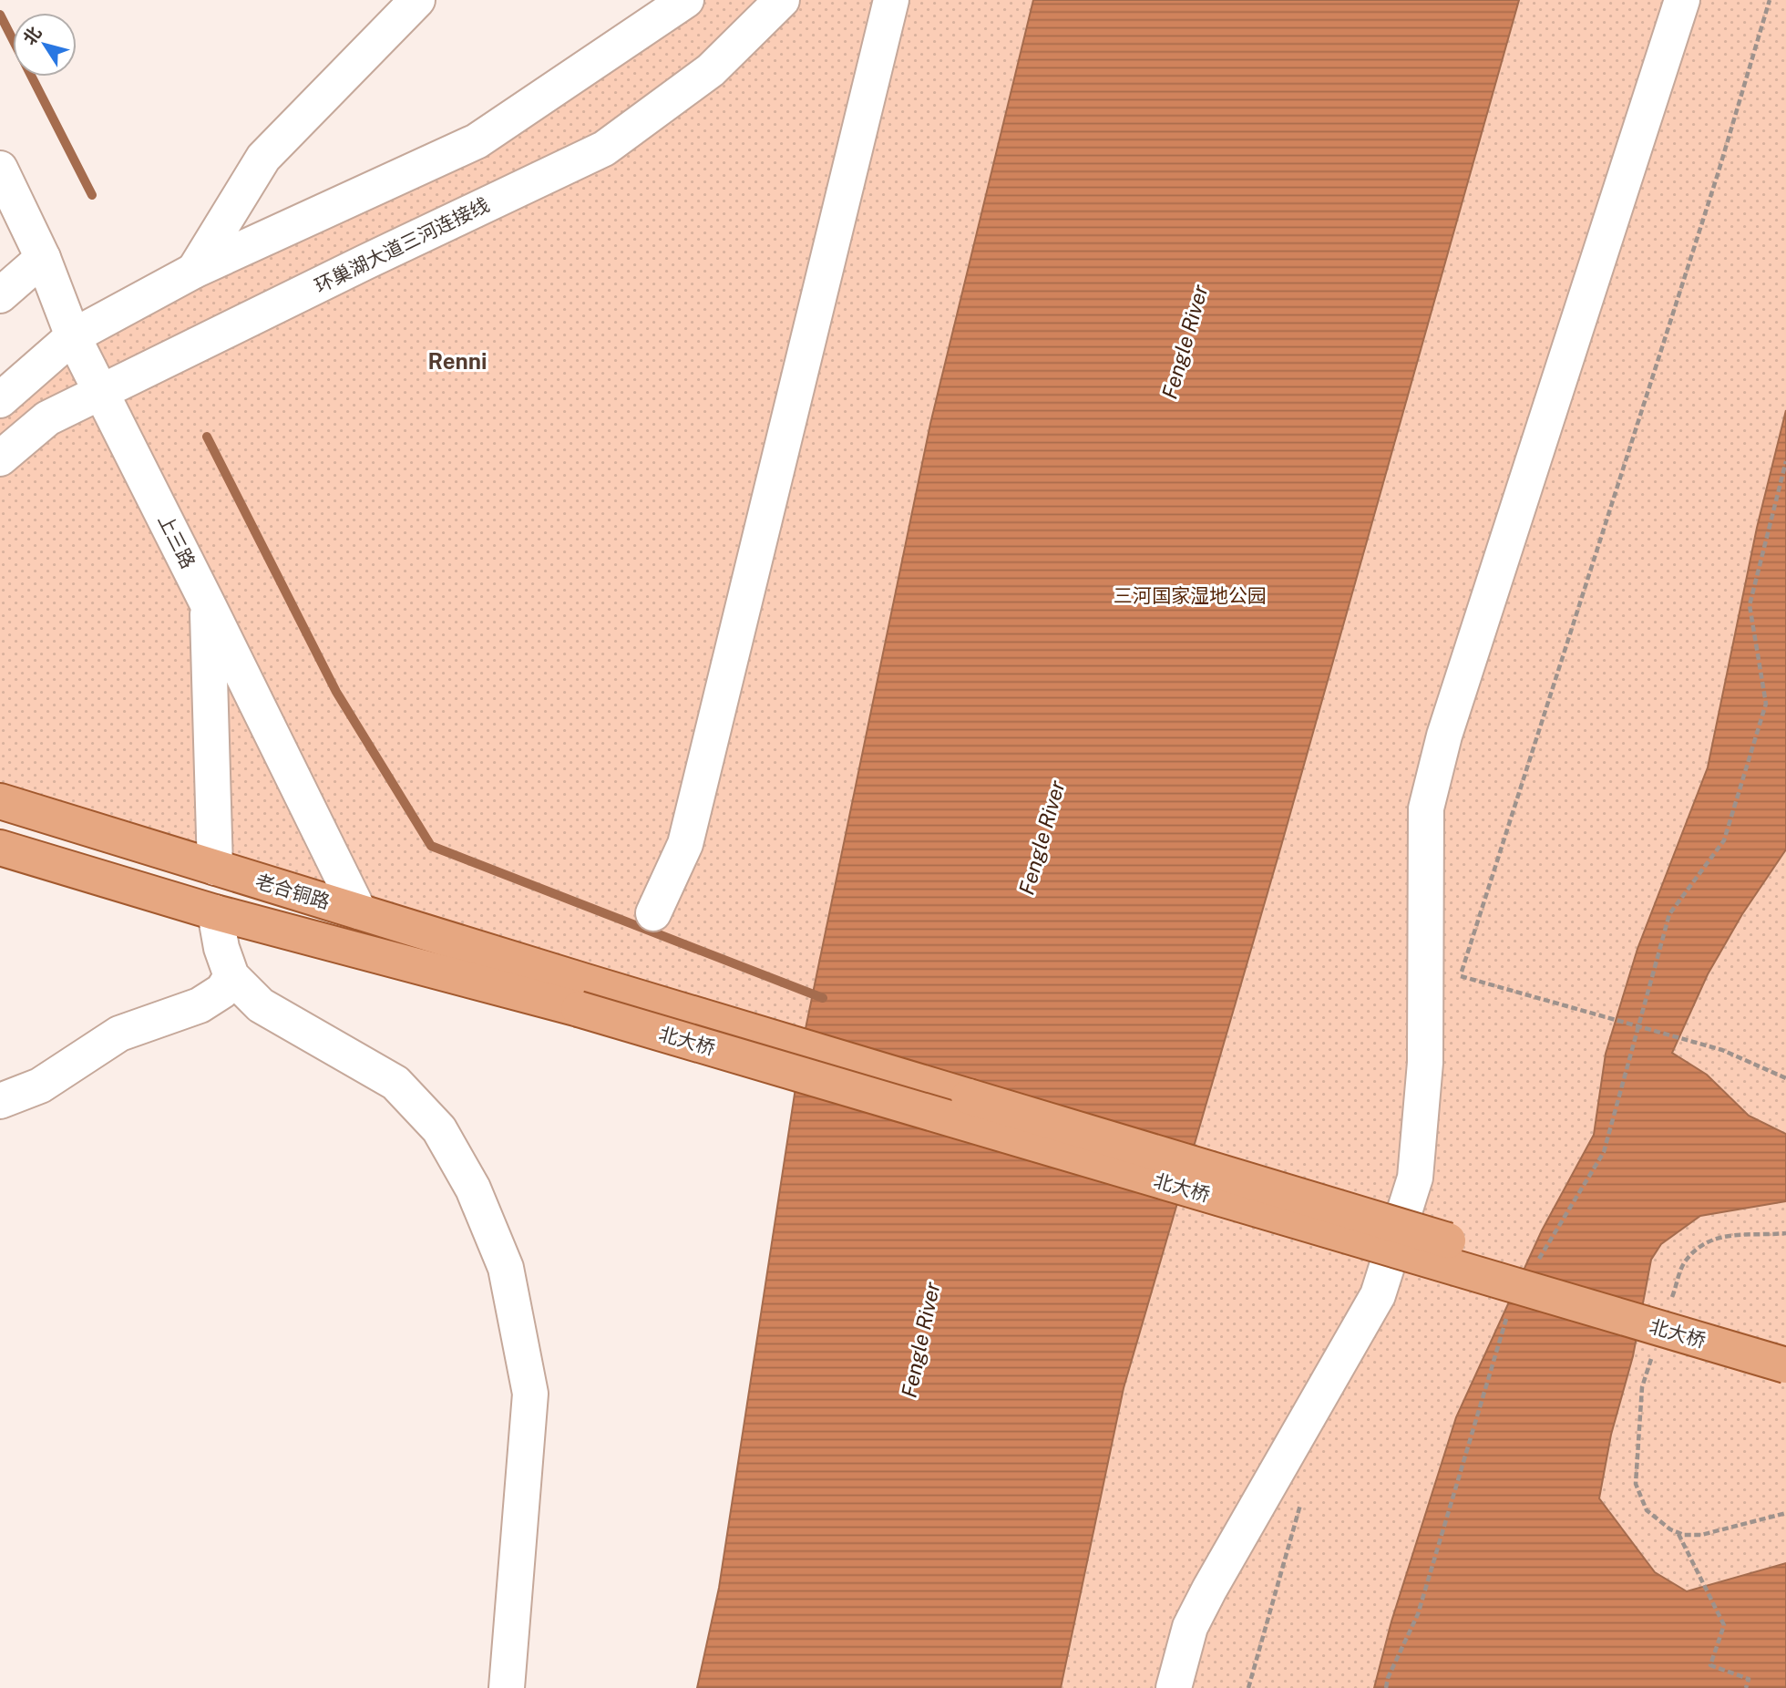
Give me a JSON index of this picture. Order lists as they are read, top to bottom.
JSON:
{
  "streets": {
    "main road": ["老合铜路", "北大桥"],
    "street": ["环巢湖大道三河连接线", "上三路"]
  },
  "crossings": [
    ["环巢湖大道三河连接线", "上三路"],
    ["上三路", "老合铜路"],
    ["老合铜路", "北大桥"]
  ],
  "districts": ["Renni"],
  "water": ["Fengle River"],
  "parks": ["三河国家湿地公园"],
  "north": "top left"
}
